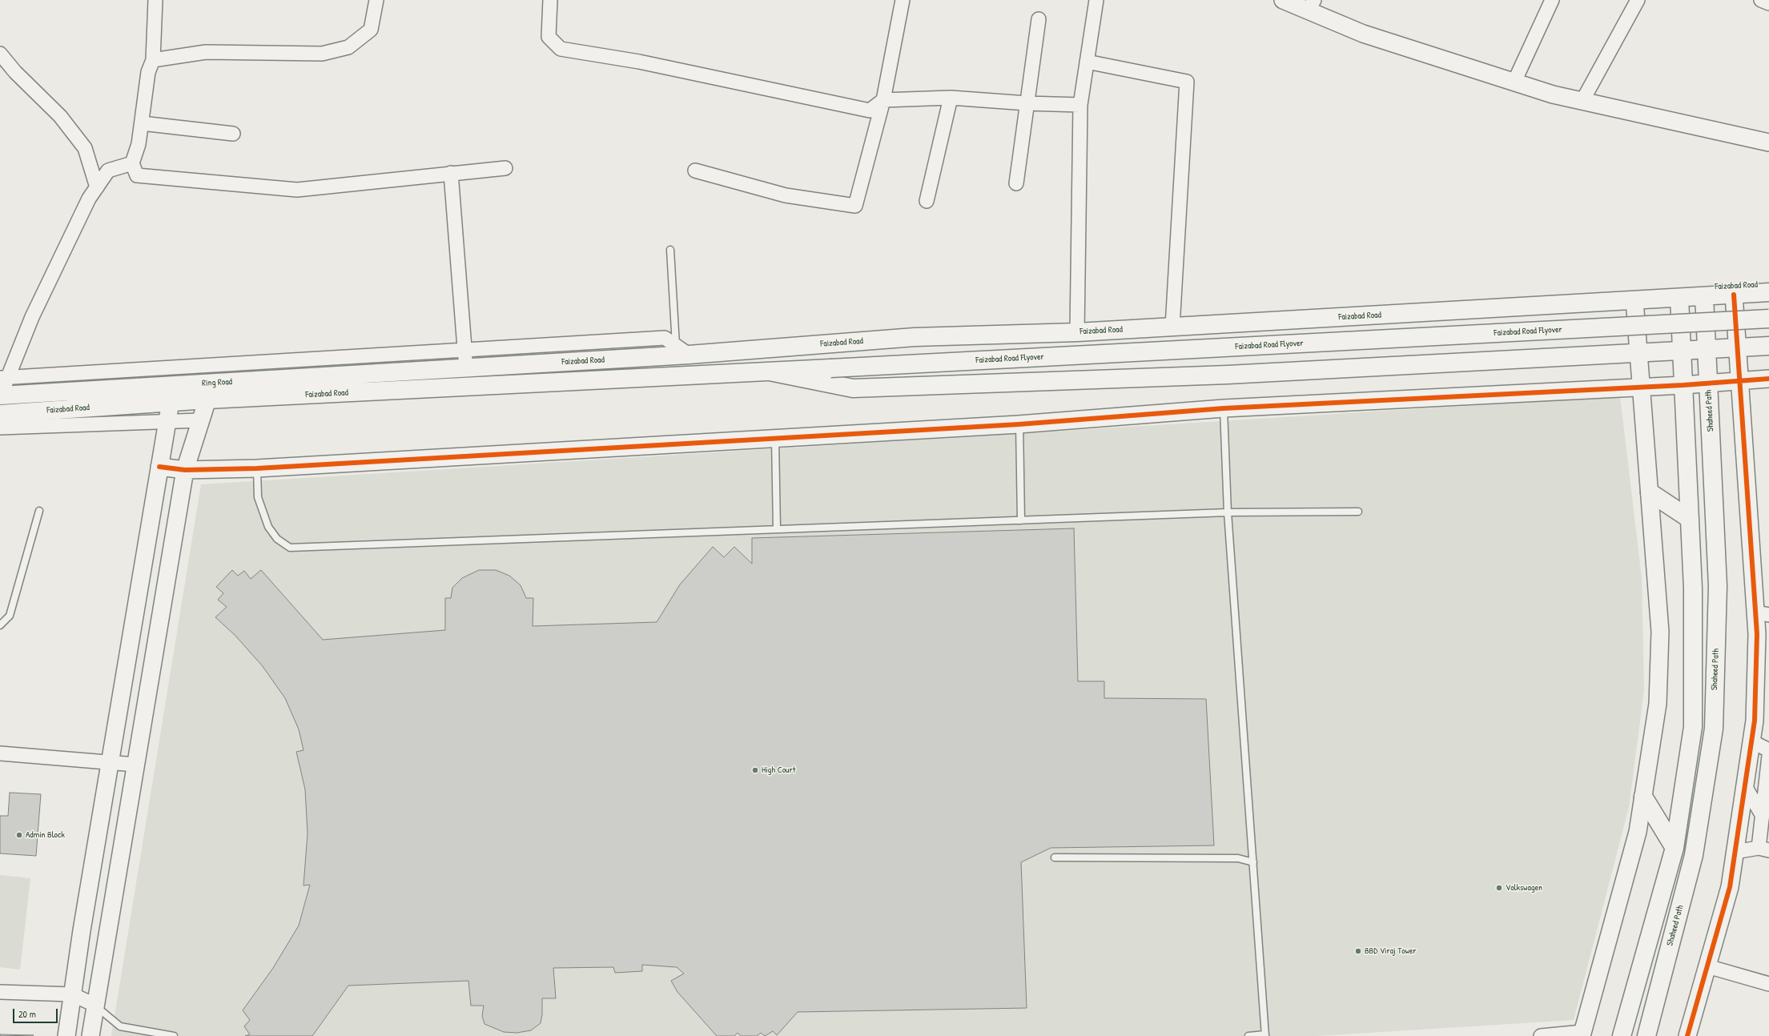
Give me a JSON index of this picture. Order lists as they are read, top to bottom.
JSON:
{
  "streets": {
    "highway": [
      "Faizabad Road",
      "Faizabad Road Flyover",
      "Ring Road",
      "Shaheed Path"
    ]
  },
  "crossings": [
    ["Faizabad Road", "Faizabad Road Flyover"],
    ["Faizabad Road", "Ring Road"],
    ["Faizabad Road", "Shaheed Path"]
  ],
  "places": [
    "High Court",
    "Admin Block",
    "Volkswagen",
    "BBD Viraj Tower"
  ],
  "scale_bar": "20 m"
}
